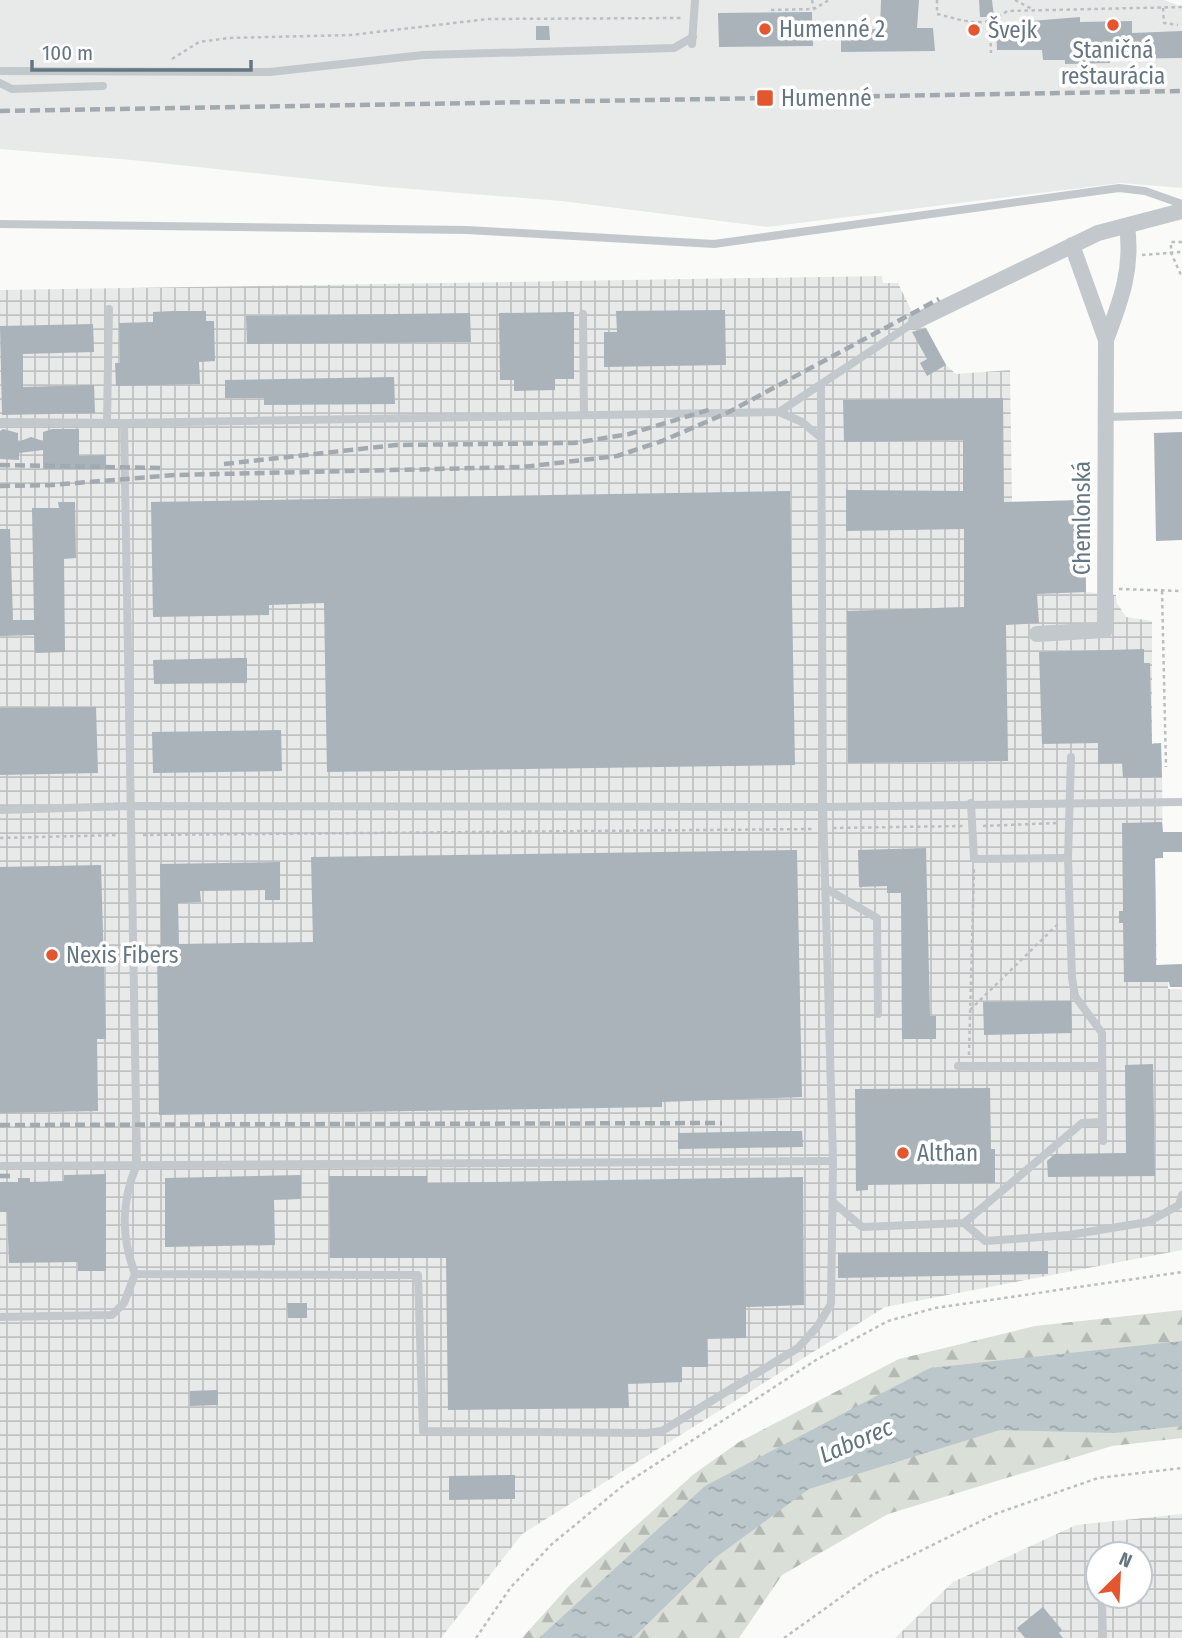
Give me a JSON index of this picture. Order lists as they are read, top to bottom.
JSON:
{
  "streets": {
    "street": ["Chemlonská"]
  },
  "water": ["Laborec"],
  "places": {
    "other": [
      "Staničná reštaurácia",
      "Humenné 2",
      "Švejk",
      "Nexis Fibers",
      "Althan"
    ],
    "transit": ["Humenné"]
  },
  "scale_bar": "100 m",
  "north": "top right"
}
